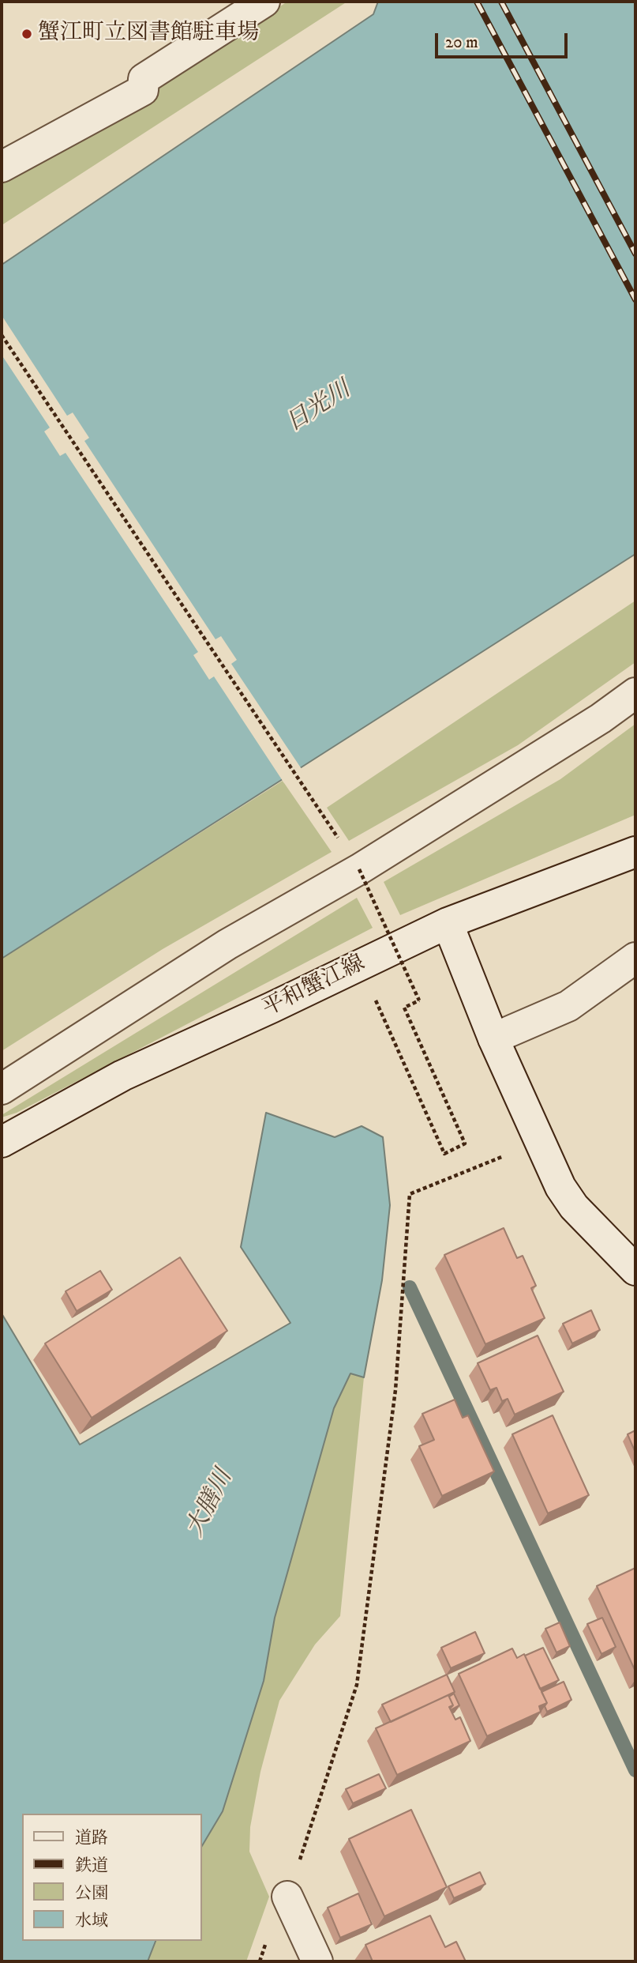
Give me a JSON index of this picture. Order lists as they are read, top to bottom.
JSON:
{
  "streets": {
    "street": ["平和蟹江線"]
  },
  "water": ["日光川", "大膳川"],
  "places": ["蟹江町立図書館駐車場"],
  "legend": [
    "道路",
    "鉄道",
    "公園",
    "水域"
  ],
  "scale_bar": "20 m"
}
